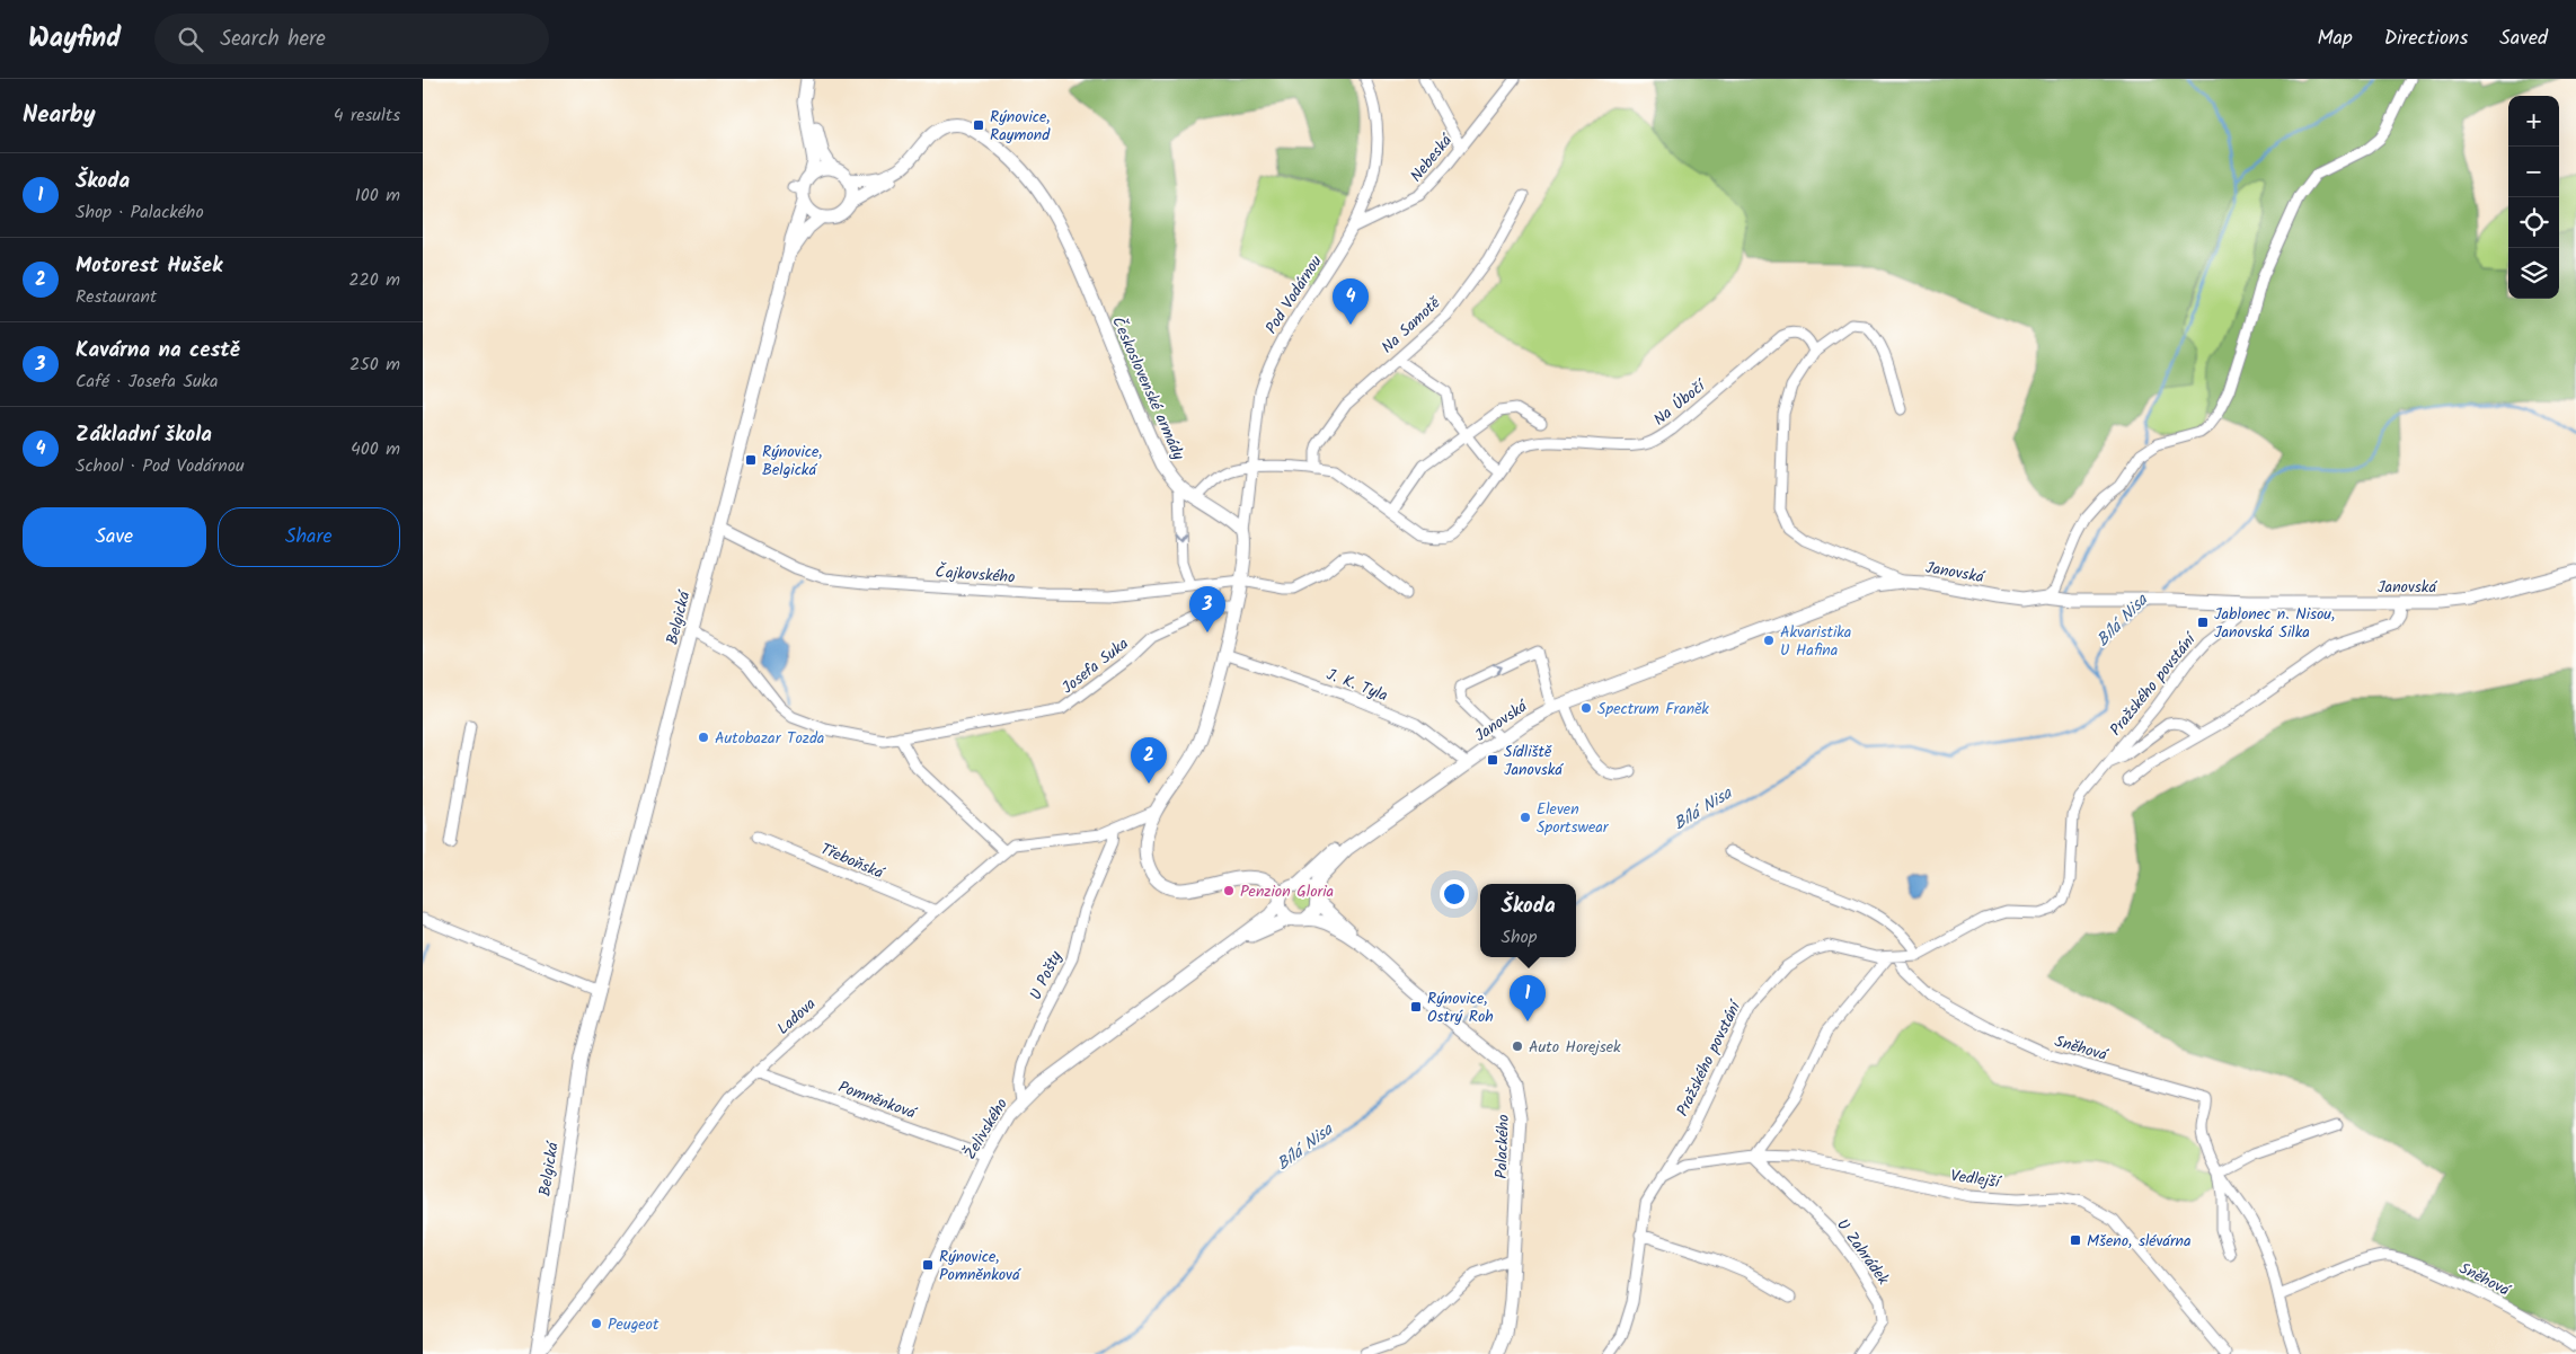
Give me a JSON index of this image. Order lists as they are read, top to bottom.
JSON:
{
  "streets": {
    "street": [
      "Nebeská",
      "Pod Vodárnou",
      "Na Samotě",
      "Československé armády",
      "Na Úbočí",
      "Janovská",
      "Čajkovského",
      "Belgická",
      "Josefa Suka",
      "J. K. Tyla",
      "Pražského povstání",
      "Třeboňská",
      "U Pošty",
      "Ladova",
      "Sněhová",
      "Pomněnková",
      "Želivského",
      "Palackého",
      "Vedlejší",
      "U Zahrádek"
    ]
  },
  "crossings": [
    ["Nebeská", "Pod Vodárnou"],
    ["Pod Vodárnou", "Československé armády"],
    ["Pod Vodárnou", "Na Úbočí"],
    ["Na Samotě", "Na Úbočí"],
    ["Československé armády", "Belgická"],
    ["Janovská", "J. K. Tyla"],
    ["Janovská", "Pražského povstání"],
    ["Janovská", "Želivského"],
    ["Janovská", "Palackého"],
    ["Čajkovského", "Belgická"],
    ["Belgická", "Josefa Suka"],
    ["Belgická", "Ladova"],
    ["Pražského povstání", "Sněhová"],
    ["Pražského povstání", "Vedlejší"],
    ["Třeboňská", "Ladova"],
    ["U Pošty", "Ladova"],
    ["U Pošty", "Želivského"],
    ["Ladova", "Pomněnková"],
    ["Pomněnková", "Želivského"],
    ["Želivského", "Palackého"],
    ["Vedlejší", "U Zahrádek"]
  ],
  "water": ["Bílá Nisa"],
  "places": {
    "transit": [
      "Rýnovice, Raymond",
      "Rýnovice, Belgická",
      "Jablonec n. Nisou, Janovská Silka",
      "Sídliště Janovská",
      "Rýnovice, Ostrý Roh",
      "Mšeno, slévárna",
      "Rýnovice, Pomněnková"
    ],
    "other": [
      "Akvaristika U Hafina",
      "Spectrum Franěk",
      "Autobazar Tozda",
      "Eleven Sportswear",
      "Penzion Gloria",
      "Auto Horejsek",
      "Peugeot"
    ]
  },
  "page": {
    "header": "Wayfind",
    "search": "Search here",
    "nav": ["Map", "Directions", "Saved"],
    "heading": ["Nearby", "4 results"],
    "map_buttons": ["+", "−"],
    "list": [
      {
        "mark": "1",
        "name": "Škoda",
        "note": "Shop · Palackého",
        "value": "100 m"
      },
      {
        "mark": "2",
        "name": "Motorest Hušek",
        "note": "Restaurant",
        "value": "220 m"
      },
      {
        "mark": "3",
        "name": "Kavárna na cestě",
        "note": "Café · Josefa Suka",
        "value": "250 m"
      },
      {
        "mark": "4",
        "name": "Základní škola",
        "note": "School · Pod Vodárnou",
        "value": "400 m"
      }
    ],
    "pins": [
      "4",
      "3",
      "2",
      "1"
    ],
    "buttons": ["Save", "Share"],
    "popup": ["Škoda", "Shop"]
  }
}
